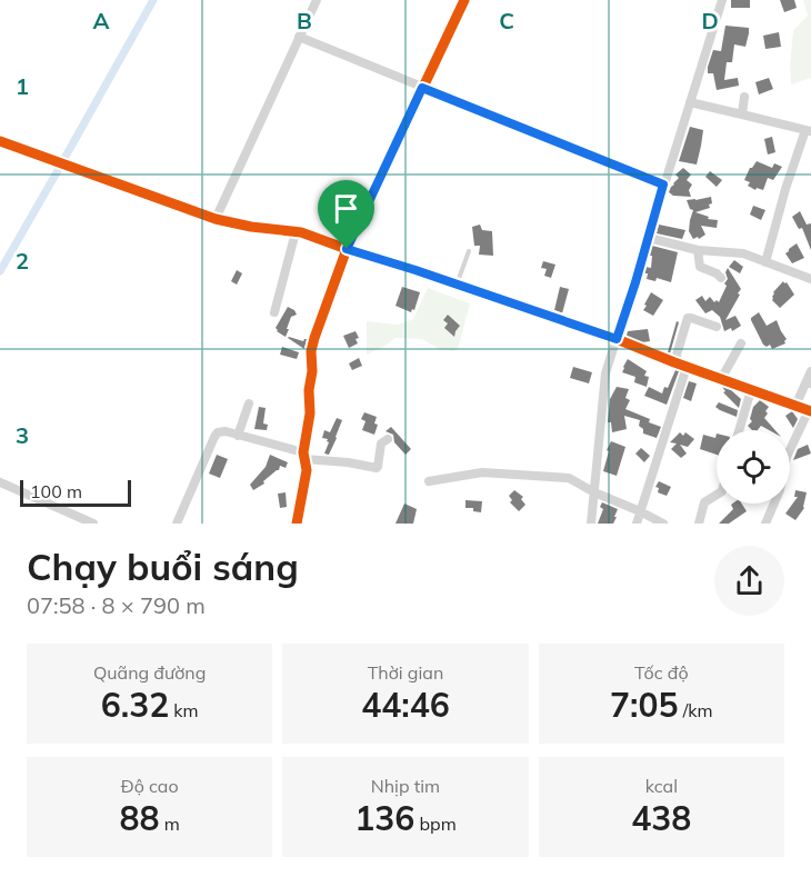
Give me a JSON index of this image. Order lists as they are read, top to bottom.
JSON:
{
  "scale_bar": "100 m",
  "page": {
    "scale": "100 m",
    "heading": ["Chạy buổi sáng", "07:58 · 8 × 790 m"],
    "stats": [
      ["Quãng đường", "6.32 km"],
      ["Thời gian", "44:46"],
      ["Tốc độ", "7:05 /km"],
      ["Độ cao", "88 m"],
      ["Nhịp tim", "136 bpm"],
      ["kcal", "438"]
    ]
  },
  "grid": {
    "columns": [
      "A",
      "B",
      "C",
      "D"
    ],
    "rows": ["1", "2", "3"]
  }
}
